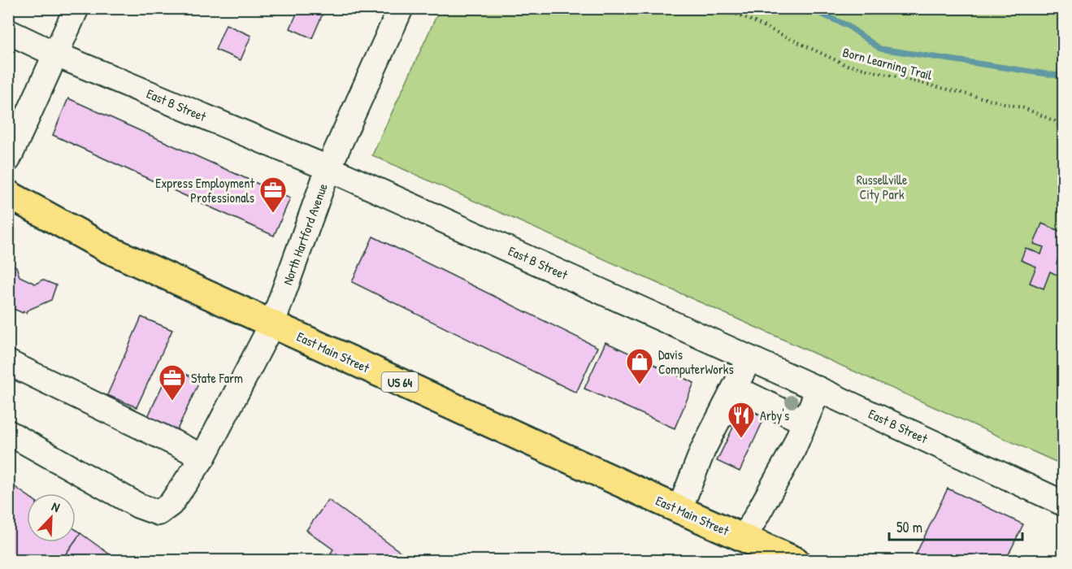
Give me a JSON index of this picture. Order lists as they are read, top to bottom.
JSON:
{
  "streets": {
    "main road": ["East Main Street", "US 64"],
    "street": ["East B Street", "North Hartford Avenue"],
    "path": ["Born Learning Trail"]
  },
  "crossings": [
    ["East B Street", "North Hartford Avenue"],
    ["North Hartford Avenue", "East Main Street"]
  ],
  "parks": ["Russellville City Park"],
  "places": {
    "office": ["Express Employment Professionals", "State Farm"],
    "shop": ["Davis ComputerWorks"],
    "restaurant": ["Arby's"]
  },
  "scale_bar": "50 m",
  "north": "top right"
}
